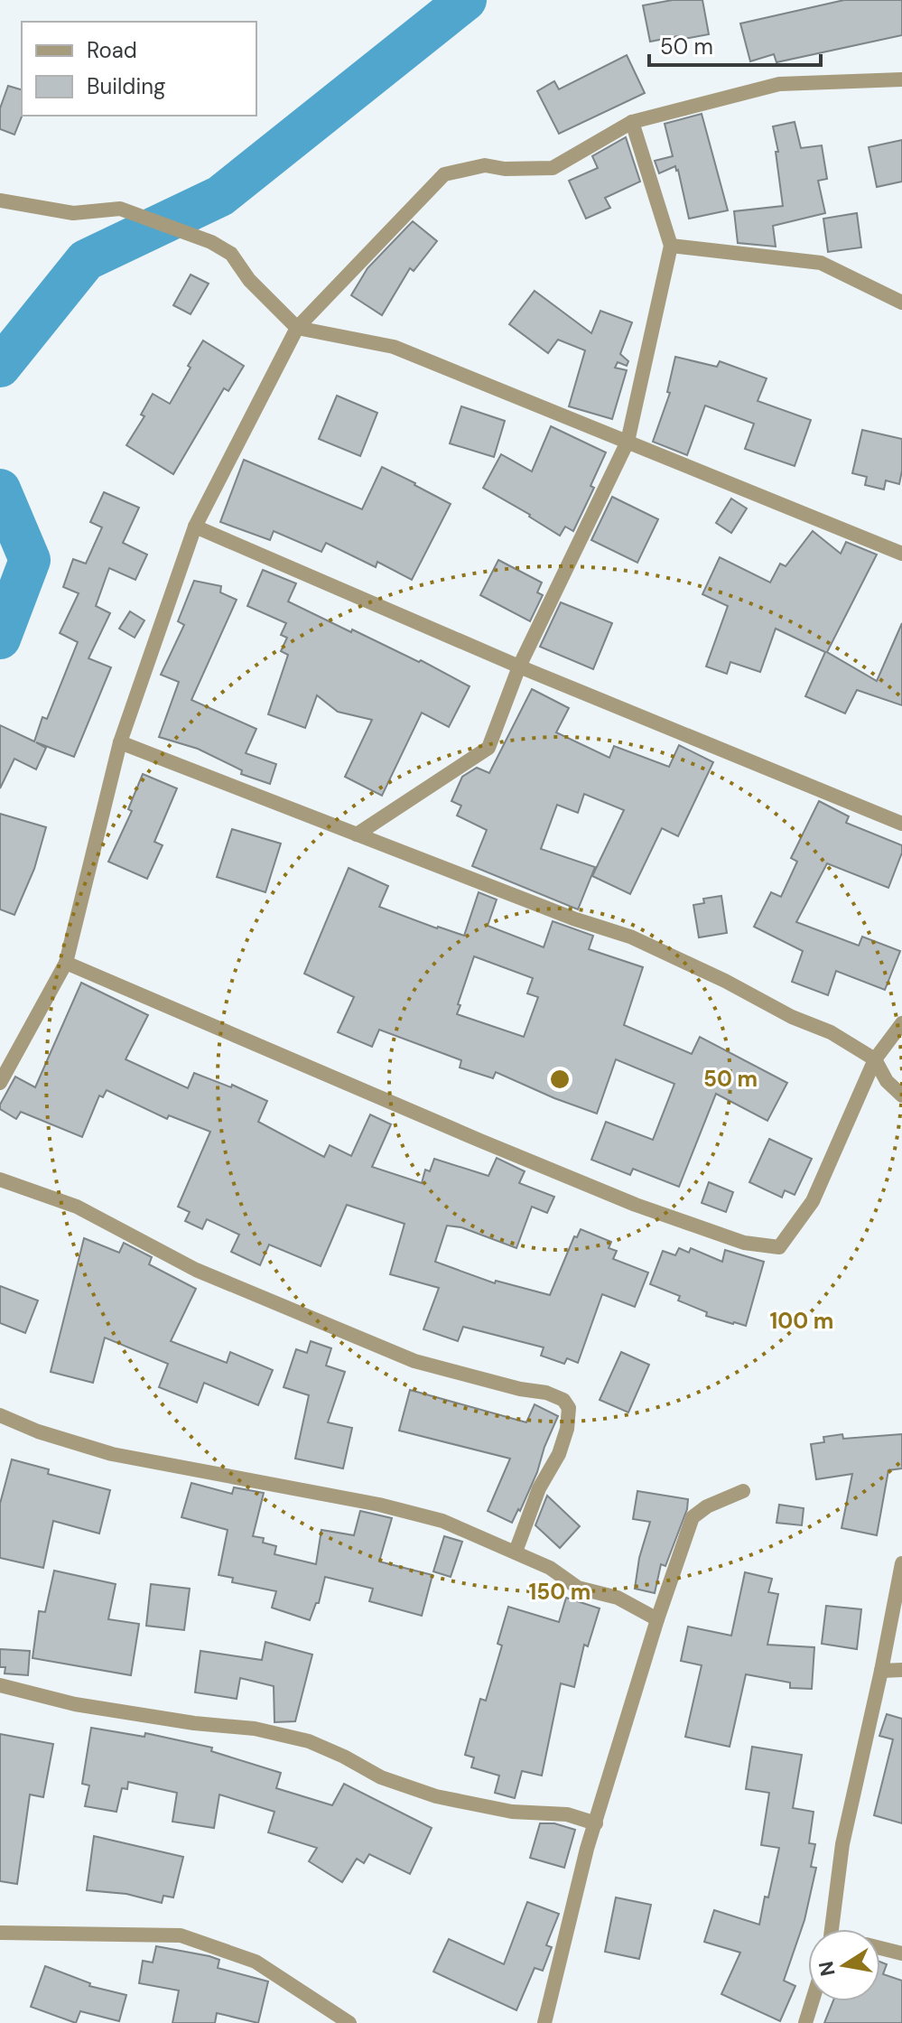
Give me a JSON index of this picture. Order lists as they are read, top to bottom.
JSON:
{
  "legend": ["Road", "Building"],
  "scale_bar": "50 m",
  "north": "left",
  "rings": ["50 m", "100 m", "150 m"]
}
